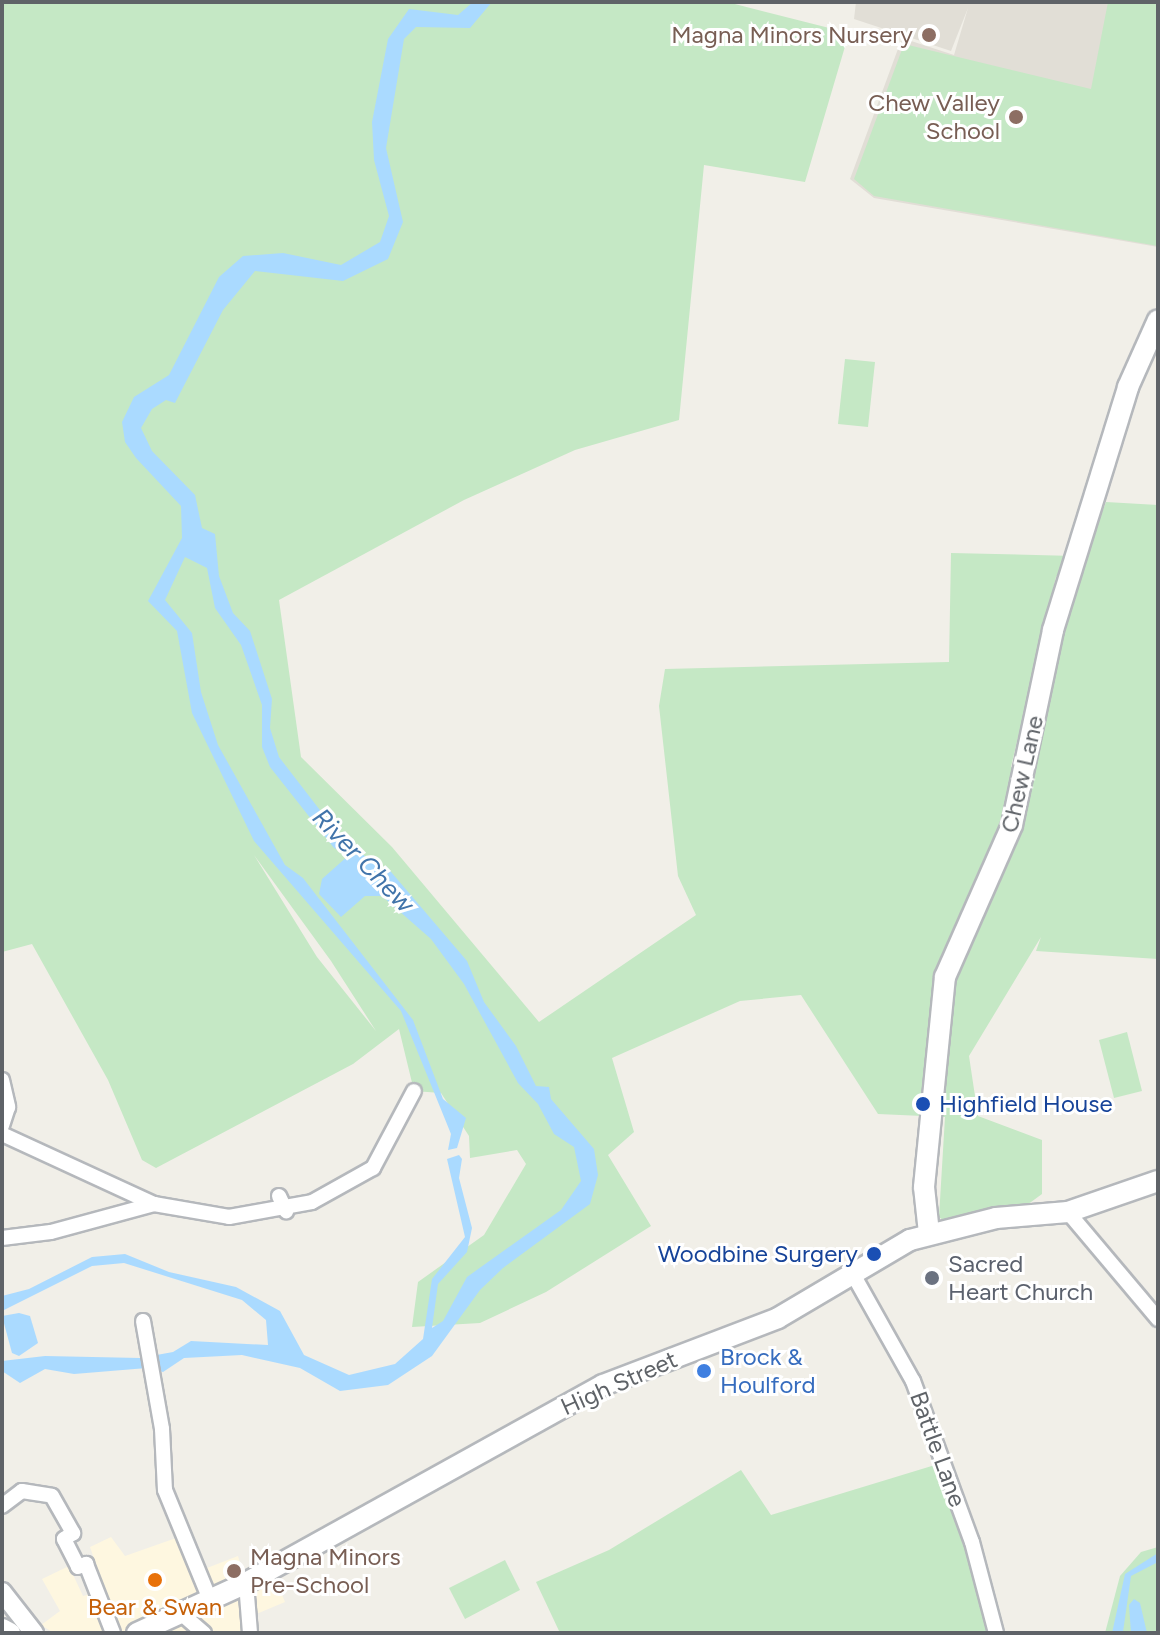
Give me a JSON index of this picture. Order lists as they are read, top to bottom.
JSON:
{
  "streets": {
    "main road": ["Chew Lane", "High Street"],
    "street": ["Battle Lane"]
  },
  "crossings": [
    ["Chew Lane", "High Street"],
    ["High Street", "Battle Lane"]
  ],
  "water": ["River Chew"],
  "places": [
    "Magna Minors Nursery",
    "Chew Valley School",
    "Highfield House",
    "Woodbine Surgery",
    "Sacred Heart Church",
    "Brock & Houlford",
    "Magna Minors Pre-School",
    "Bear & Swan"
  ]
}
